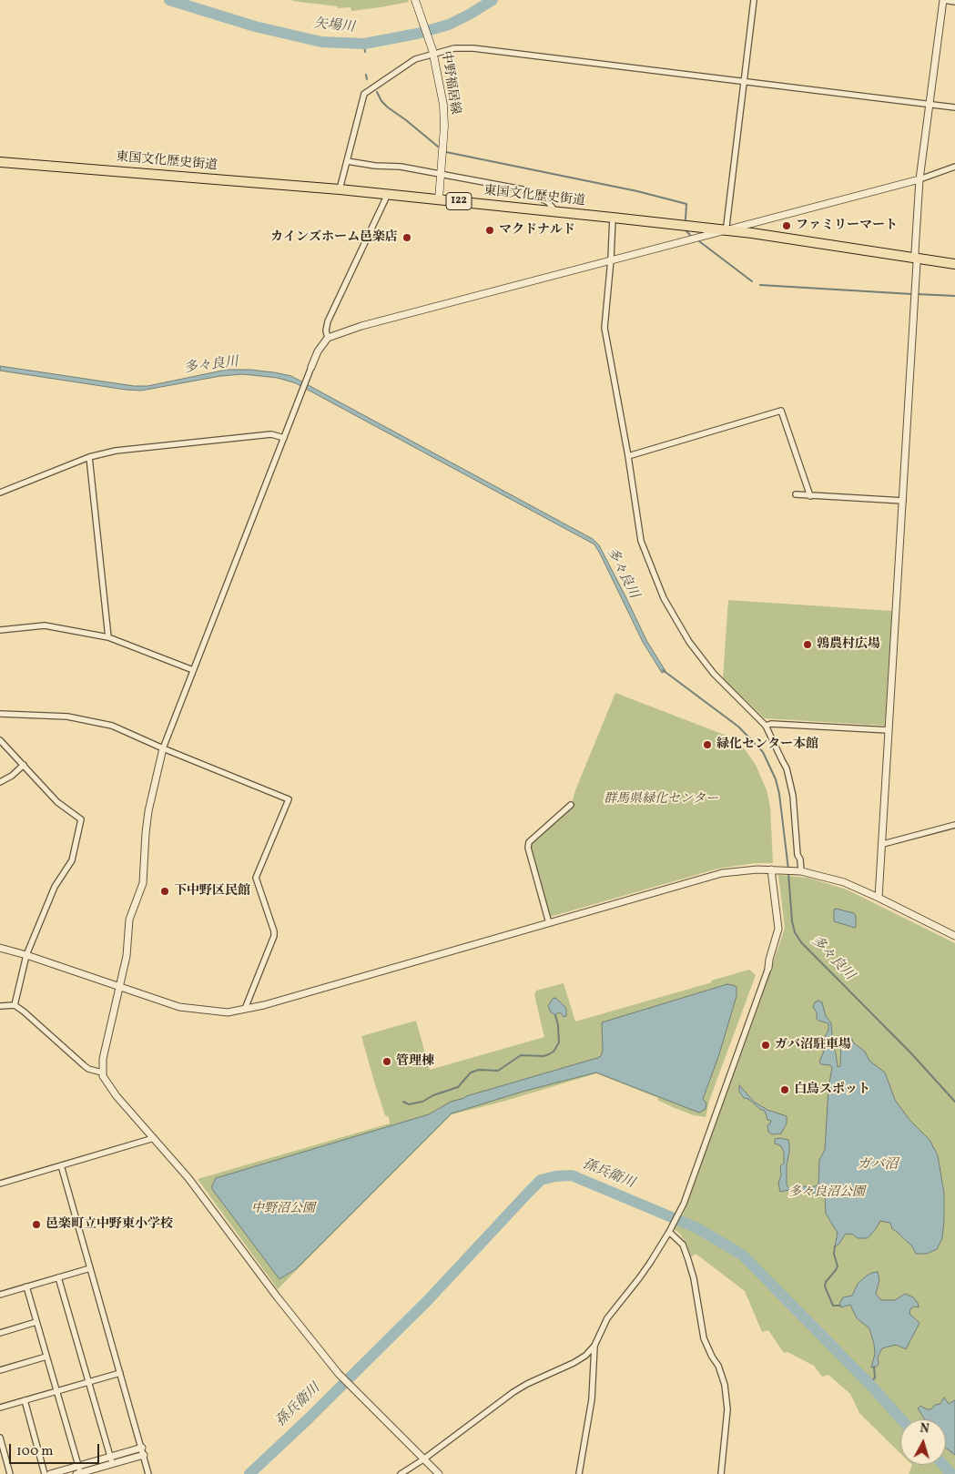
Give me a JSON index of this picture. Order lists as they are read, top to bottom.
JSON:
{
  "streets": {
    "highway": ["東国文化歴史街道", "122"],
    "main road": ["中野福居線"]
  },
  "crossings": [
    ["中野福居線", "東国文化歴史街道"]
  ],
  "water": [
    "矢場川",
    "多々良川",
    "ガバ沼",
    "孫兵衛川"
  ],
  "parks": ["群馬県緑化センター", "多々良沼公園", "中野沼公園"],
  "places": [
    "ファミリーマート",
    "マクドナルド",
    "カインズホーム邑楽店",
    "鶉農村広場",
    "緑化センター本館",
    "下中野区民館",
    "ガバ沼駐車場",
    "管理棟",
    "白鳥スポット",
    "邑楽町立中野東小学校"
  ],
  "scale_bar": "100 m",
  "north": "top"
}
